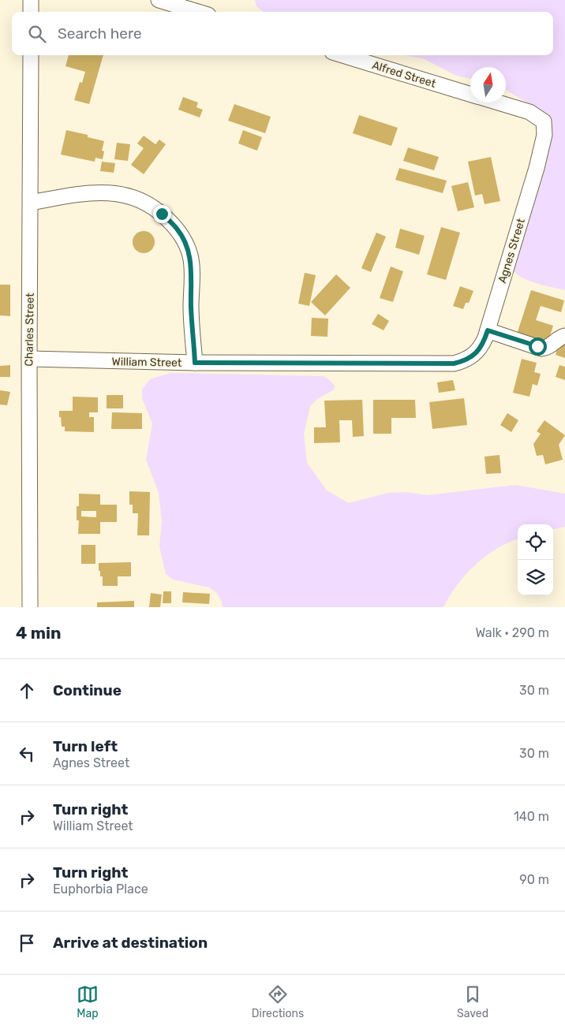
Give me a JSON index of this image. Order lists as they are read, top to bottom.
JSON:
{
  "streets": {
    "street": [
      "Alfred Street",
      "Agnes Street",
      "Charles Street",
      "William Street"
    ]
  },
  "crossings": [
    ["Alfred Street", "Agnes Street"],
    ["Agnes Street", "William Street"],
    ["Charles Street", "William Street"]
  ],
  "north": "top",
  "page": {
    "search": "Search here",
    "heading": ["4 min", "Walk · 290 m"],
    "list": [
      ["Continue", "30 m"],
      ["Turn left", "Agnes Street", "30 m"],
      ["Turn right", "William Street", "140 m"],
      ["Turn right", "Euphorbia Place", "90 m"],
      "Arrive at destination"
    ],
    "nav": ["Map", "Directions", "Saved"]
  }
}
